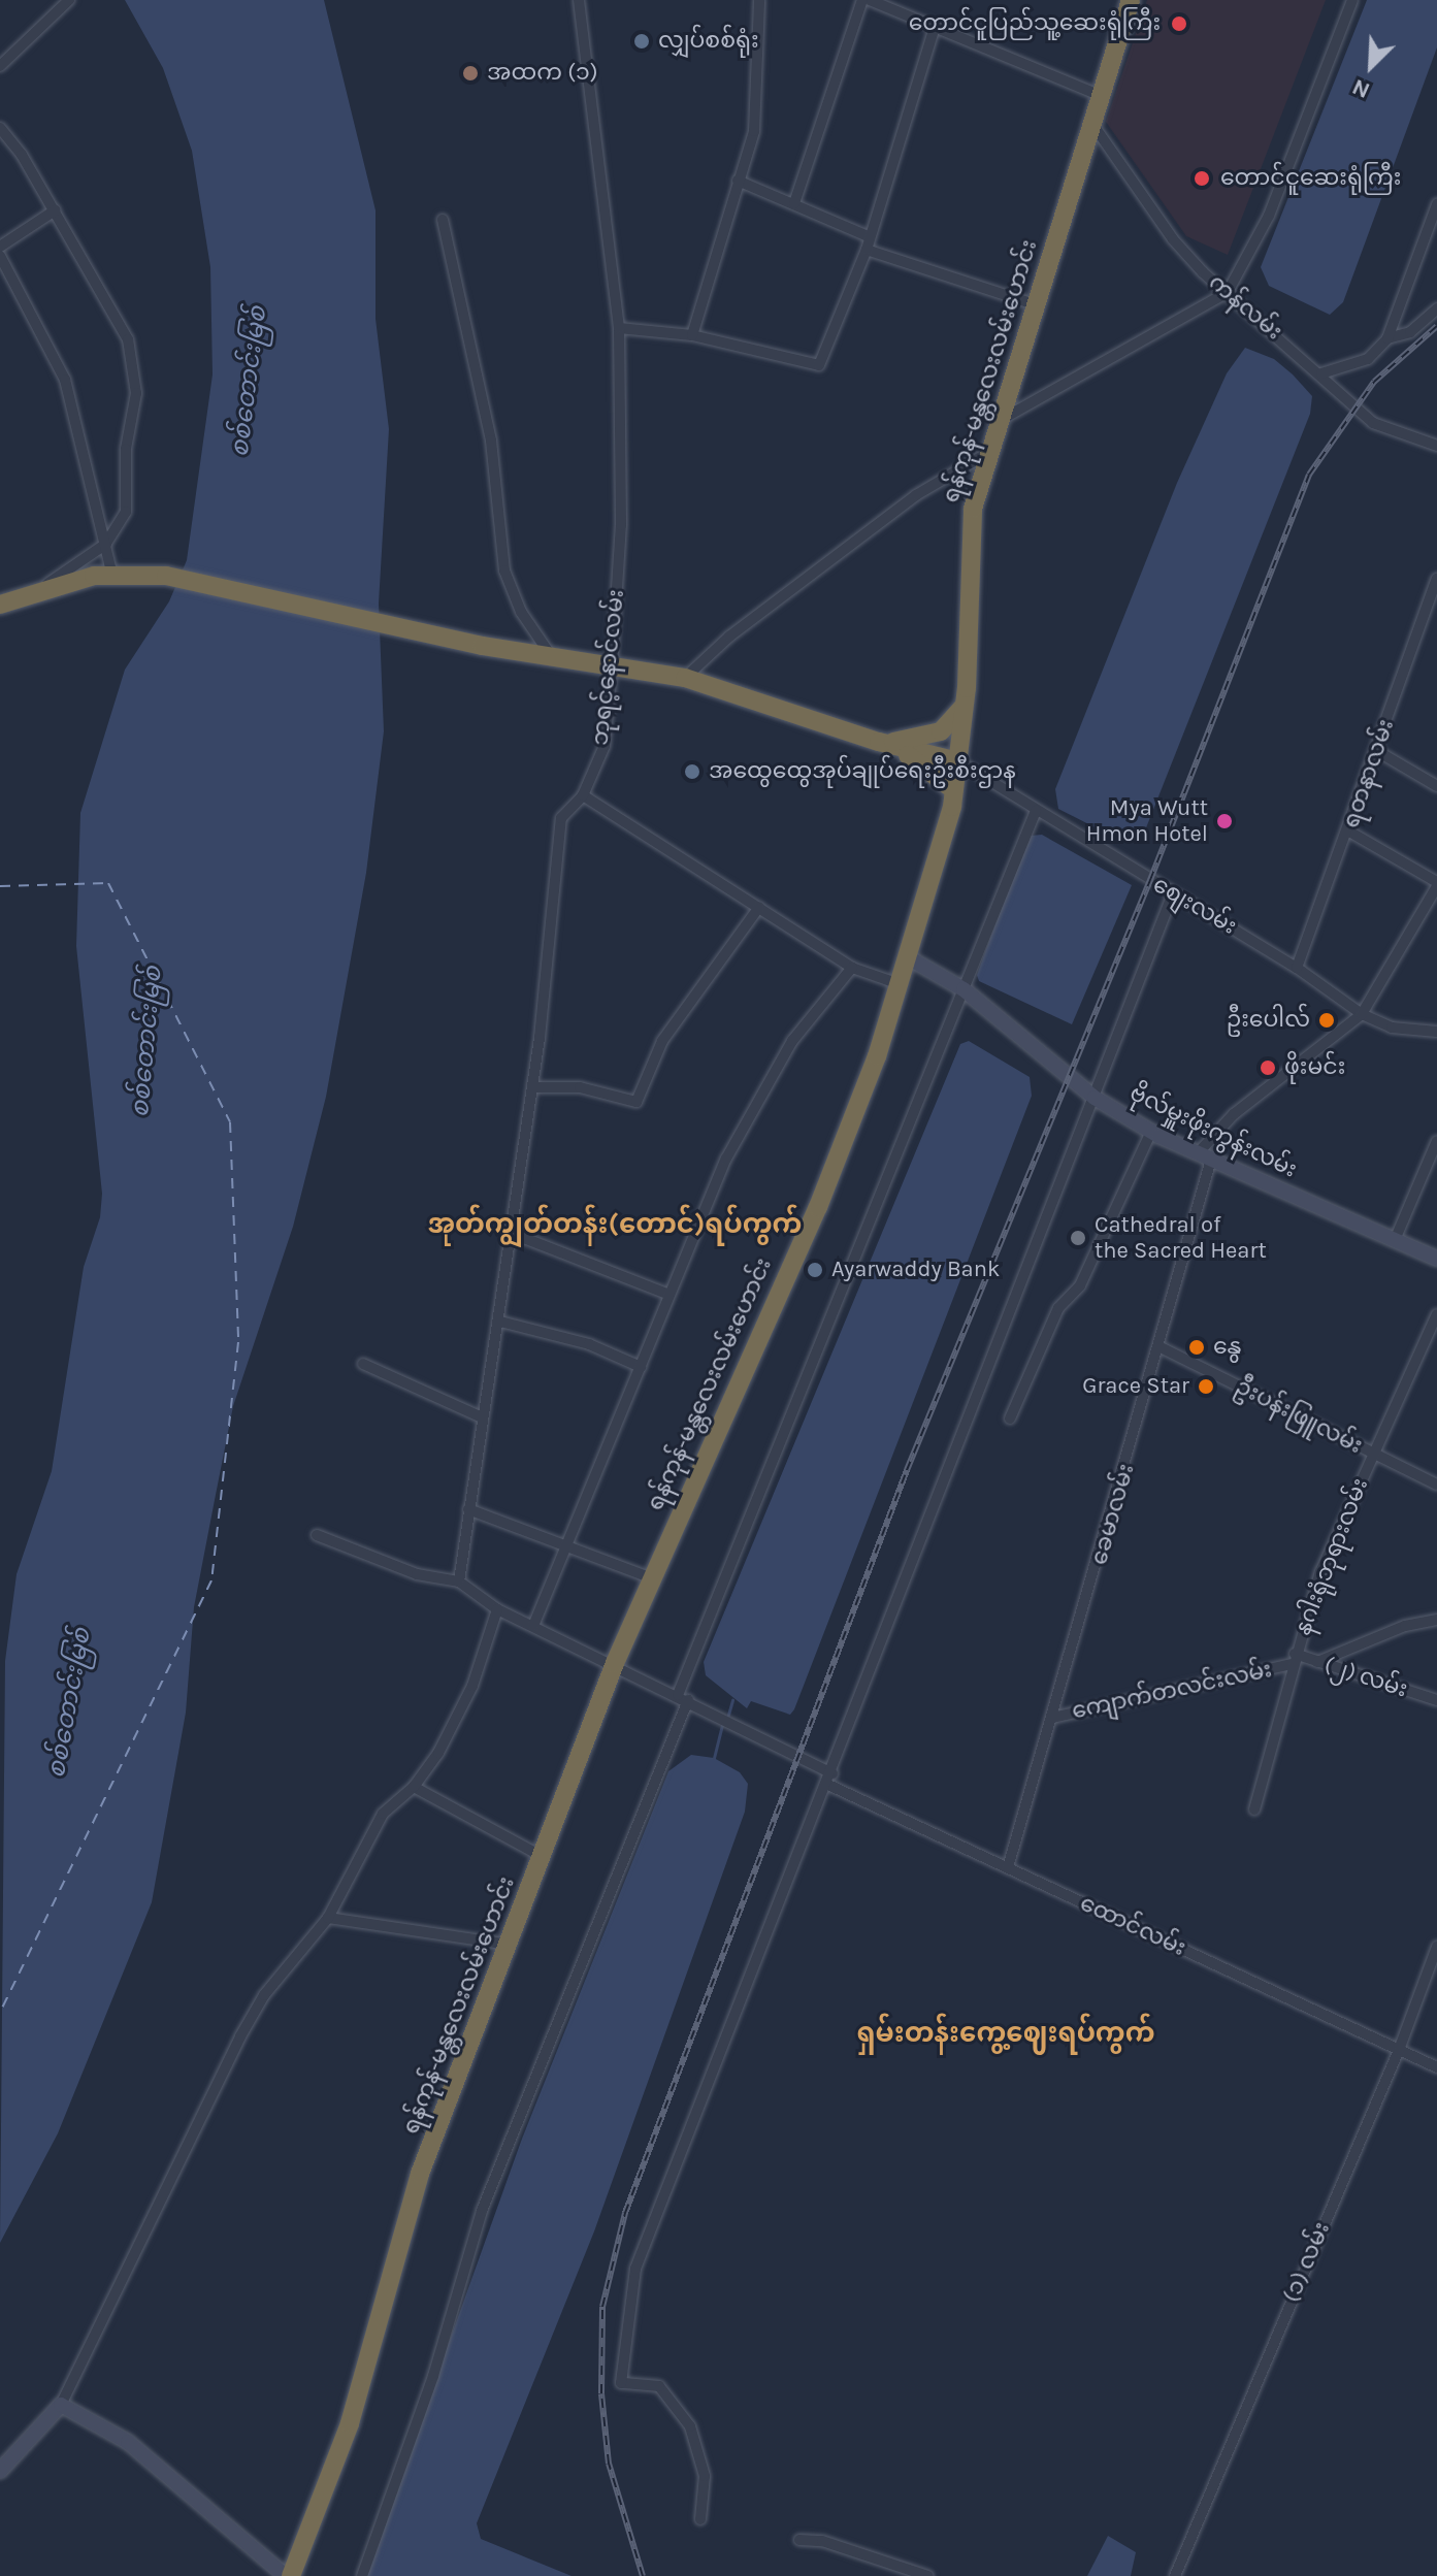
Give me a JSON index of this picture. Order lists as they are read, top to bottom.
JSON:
{
  "streets": {
    "highway": ["ရန်ကုန်-မန္တလေးလမ်းဟောင်း"],
    "street": [
      "ကန်လမ်း",
      "ဘုရင့်နောင်လမ်း",
      "ရတနာလမ်း",
      "စျေးလမ်း",
      "ဗိုလ်မှူးဖိုးကွန်းလမ်း",
      "ဦးပန်းဖြူလမ်း",
      "ခေမာလမ်း",
      "နဂါးရုံဘုရားလမ်း",
      "(၂) လမ်း",
      "ကျောက်တလင်းလမ်း",
      "ထောင်လမ်း",
      "(၁) လမ်း"
    ]
  },
  "crossings": [
    ["ကန်လမ်း", "ရန်ကုန်-မန္တလေးလမ်းဟောင်း"],
    ["ရန်ကုန်-မန္တလေးလမ်းဟောင်း", "စျေးလမ်း"],
    ["ရန်ကုန်-မန္တလေးလမ်းဟောင်း", "ဗိုလ်မှူးဖိုးကွန်းလမ်း"],
    ["ရတနာလမ်း", "စျေးလမ်း"],
    ["ဗိုလ်မှူးဖိုးကွန်းလမ်း", "ခေမာလမ်း"],
    ["ဦးပန်းဖြူလမ်း", "ခေမာလမ်း"],
    ["ဦးပန်းဖြူလမ်း", "နဂါးရုံဘုရားလမ်း"],
    ["ခေမာလမ်း", "ကျောက်တလင်းလမ်း"],
    ["ခေမာလမ်း", "ထောင်လမ်း"],
    ["နဂါးရုံဘုရားလမ်း", "(၂) လမ်း"],
    ["နဂါးရုံဘုရားလမ်း", "ကျောက်တလင်းလမ်း"],
    ["(၂) လမ်း", "ကျောက်တလင်းလမ်း"],
    ["ထောင်လမ်း", "(၁) လမ်း"]
  ],
  "districts": ["အုတ်ကျွတ်တန်း(တောင်)ရပ်ကွက်", "ရှမ်းတန်းကွေ့ဈေးရပ်ကွက်"],
  "water": ["စစ်တောင်းမြစ်"],
  "places": [
    "တောင်ငူပြည်သူ့ဆေးရုံကြီး",
    "လျှပ်စစ်ရုံး",
    "အထက (၁)",
    "တောင်ငူဆေးရုံကြီး",
    "အထွေထွေအုပ်ချုပ်ရေးဦးစီးဌာန",
    "Mya Wutt Hmon Hotel",
    "ဦးပေါလ်",
    "ဖိုးမင်း",
    "Cathedral of the Sacred Heart",
    "Ayarwaddy Bank",
    "နွေ",
    "Grace Star"
  ],
  "north": "bottom left"
}
